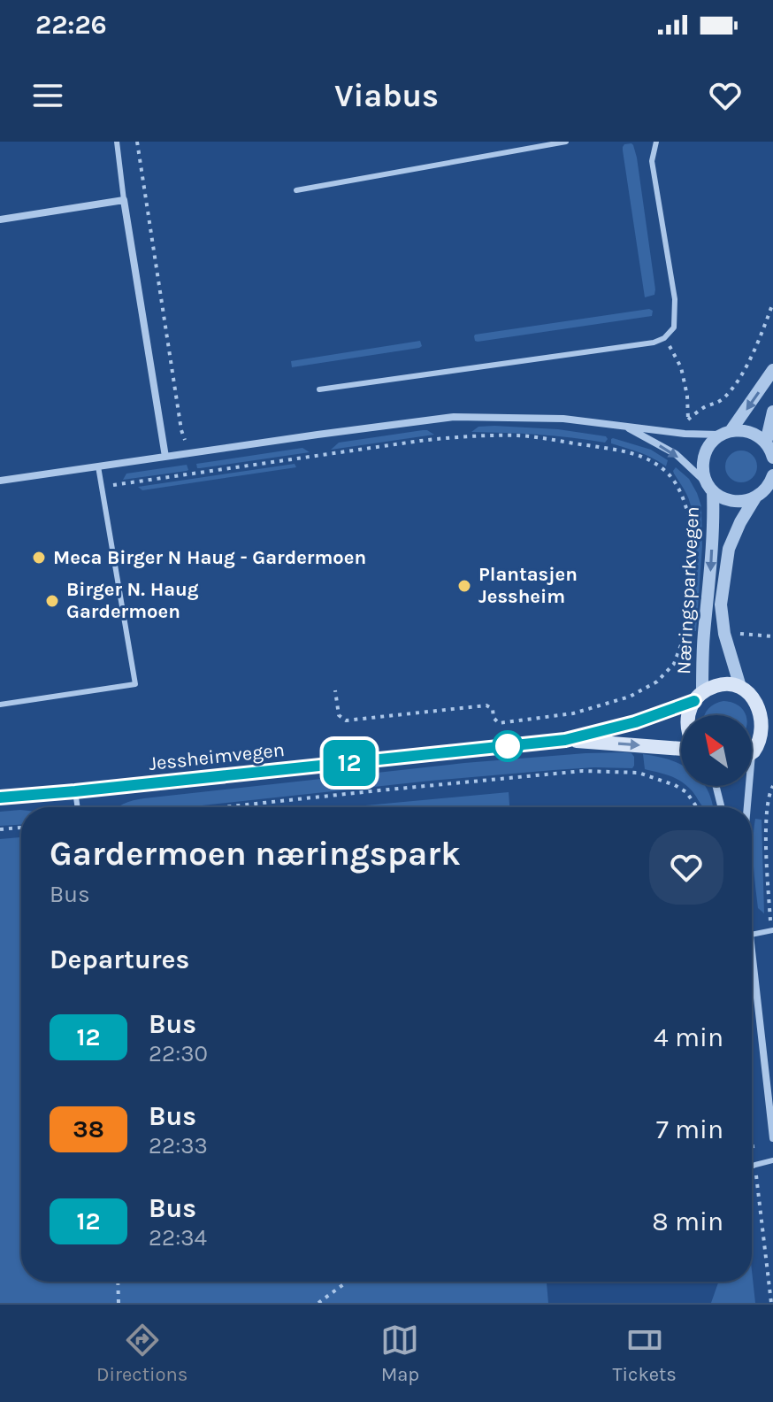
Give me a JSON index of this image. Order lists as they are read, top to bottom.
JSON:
{
  "streets": {
    "main road": ["Jessheimvegen"],
    "street": ["Næringsparkvegen"]
  },
  "crossings": [
    ["Næringsparkvegen", "Jessheimvegen"]
  ],
  "places": ["Meca Birger N Haug - Gardermoen", "Plantasjen Jessheim", "Birger N. Haug Gardermoen"],
  "lines": ["bus line 12"],
  "north": "top left",
  "page": {
    "status": "22:26",
    "header": "Viabus",
    "on_map": "12",
    "heading": [
      ["Gardermoen næringspark", "Bus"],
      "Departures"
    ],
    "list": [
      {
        "mark": "12",
        "name": "Bus",
        "note": "22:30",
        "value": "4 min"
      },
      {
        "mark": "38",
        "name": "Bus",
        "note": "22:33",
        "value": "7 min"
      },
      {
        "mark": "12",
        "name": "Bus",
        "note": "22:34",
        "value": "8 min"
      }
    ],
    "tabs": ["Directions", "Map", "Tickets"]
  }
}
